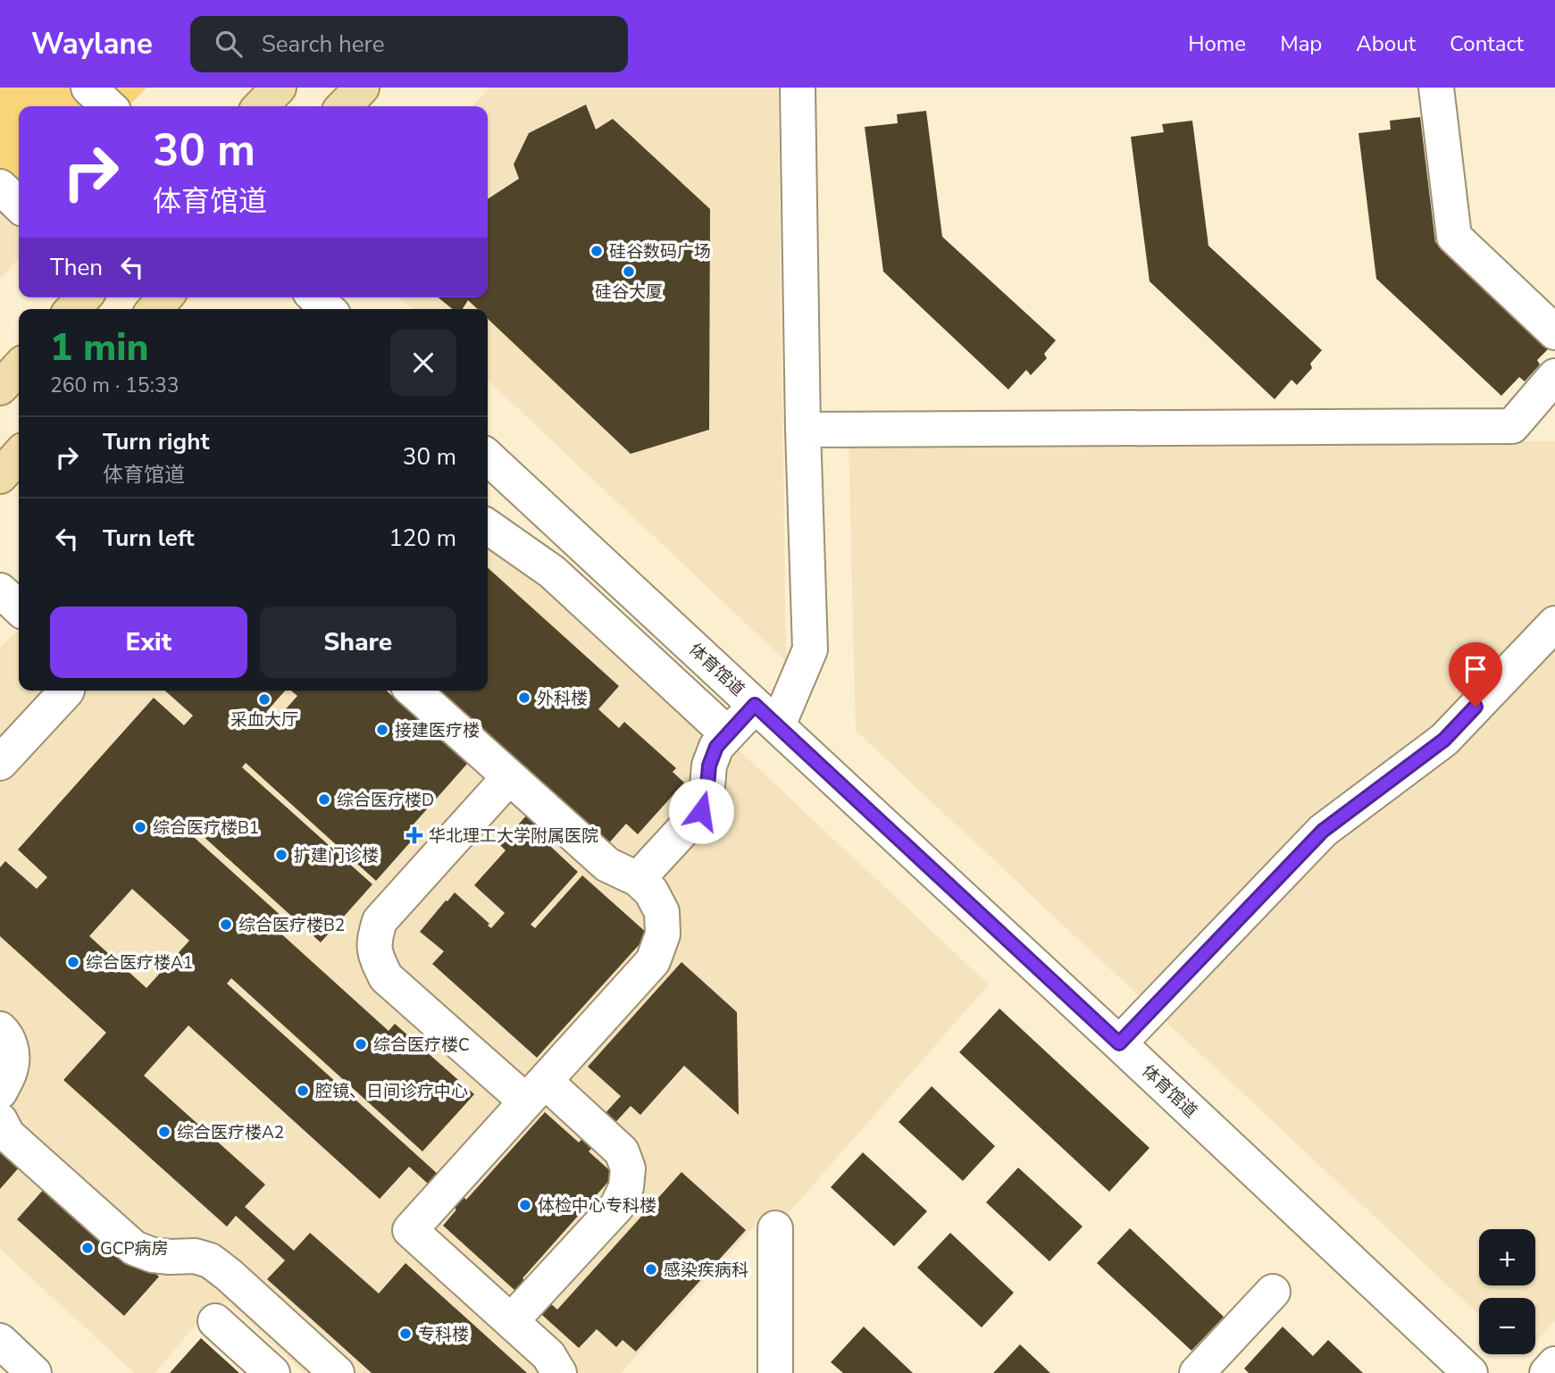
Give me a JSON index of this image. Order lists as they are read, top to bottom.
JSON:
{
  "streets": {
    "street": ["体育馆道"]
  },
  "places": {
    "other": [
      "硅谷数码广场",
      "硅谷大厦",
      "外科楼",
      "采血大厅",
      "接建医疗楼",
      "综合医疗楼D",
      "综合医疗楼B1",
      "扩建门诊楼",
      "综合医疗楼B2",
      "综合医疗楼A1",
      "综合医疗楼C",
      "腔镜、日间诊疗中心",
      "综合医疗楼A2",
      "体检中心专科楼",
      "GCP病房",
      "感染疾病科",
      "专科楼"
    ],
    "health": ["华北理工大学附属医院"]
  },
  "page": {
    "header": "Waylane",
    "search": "Search here",
    "nav": [
      "Home",
      "Map",
      "About",
      "Contact"
    ],
    "turn": ["30 m", "体育馆道"],
    "then": "Then",
    "heading": ["1 min", "260 m · 15:33"],
    "list": [
      {
        "name": "Turn right",
        "note": "体育馆道",
        "value": "30 m"
      },
      {
        "name": "Turn left",
        "value": "120 m"
      }
    ],
    "buttons": ["Exit", "Share"],
    "map_buttons": ["+", "−"]
  }
}
